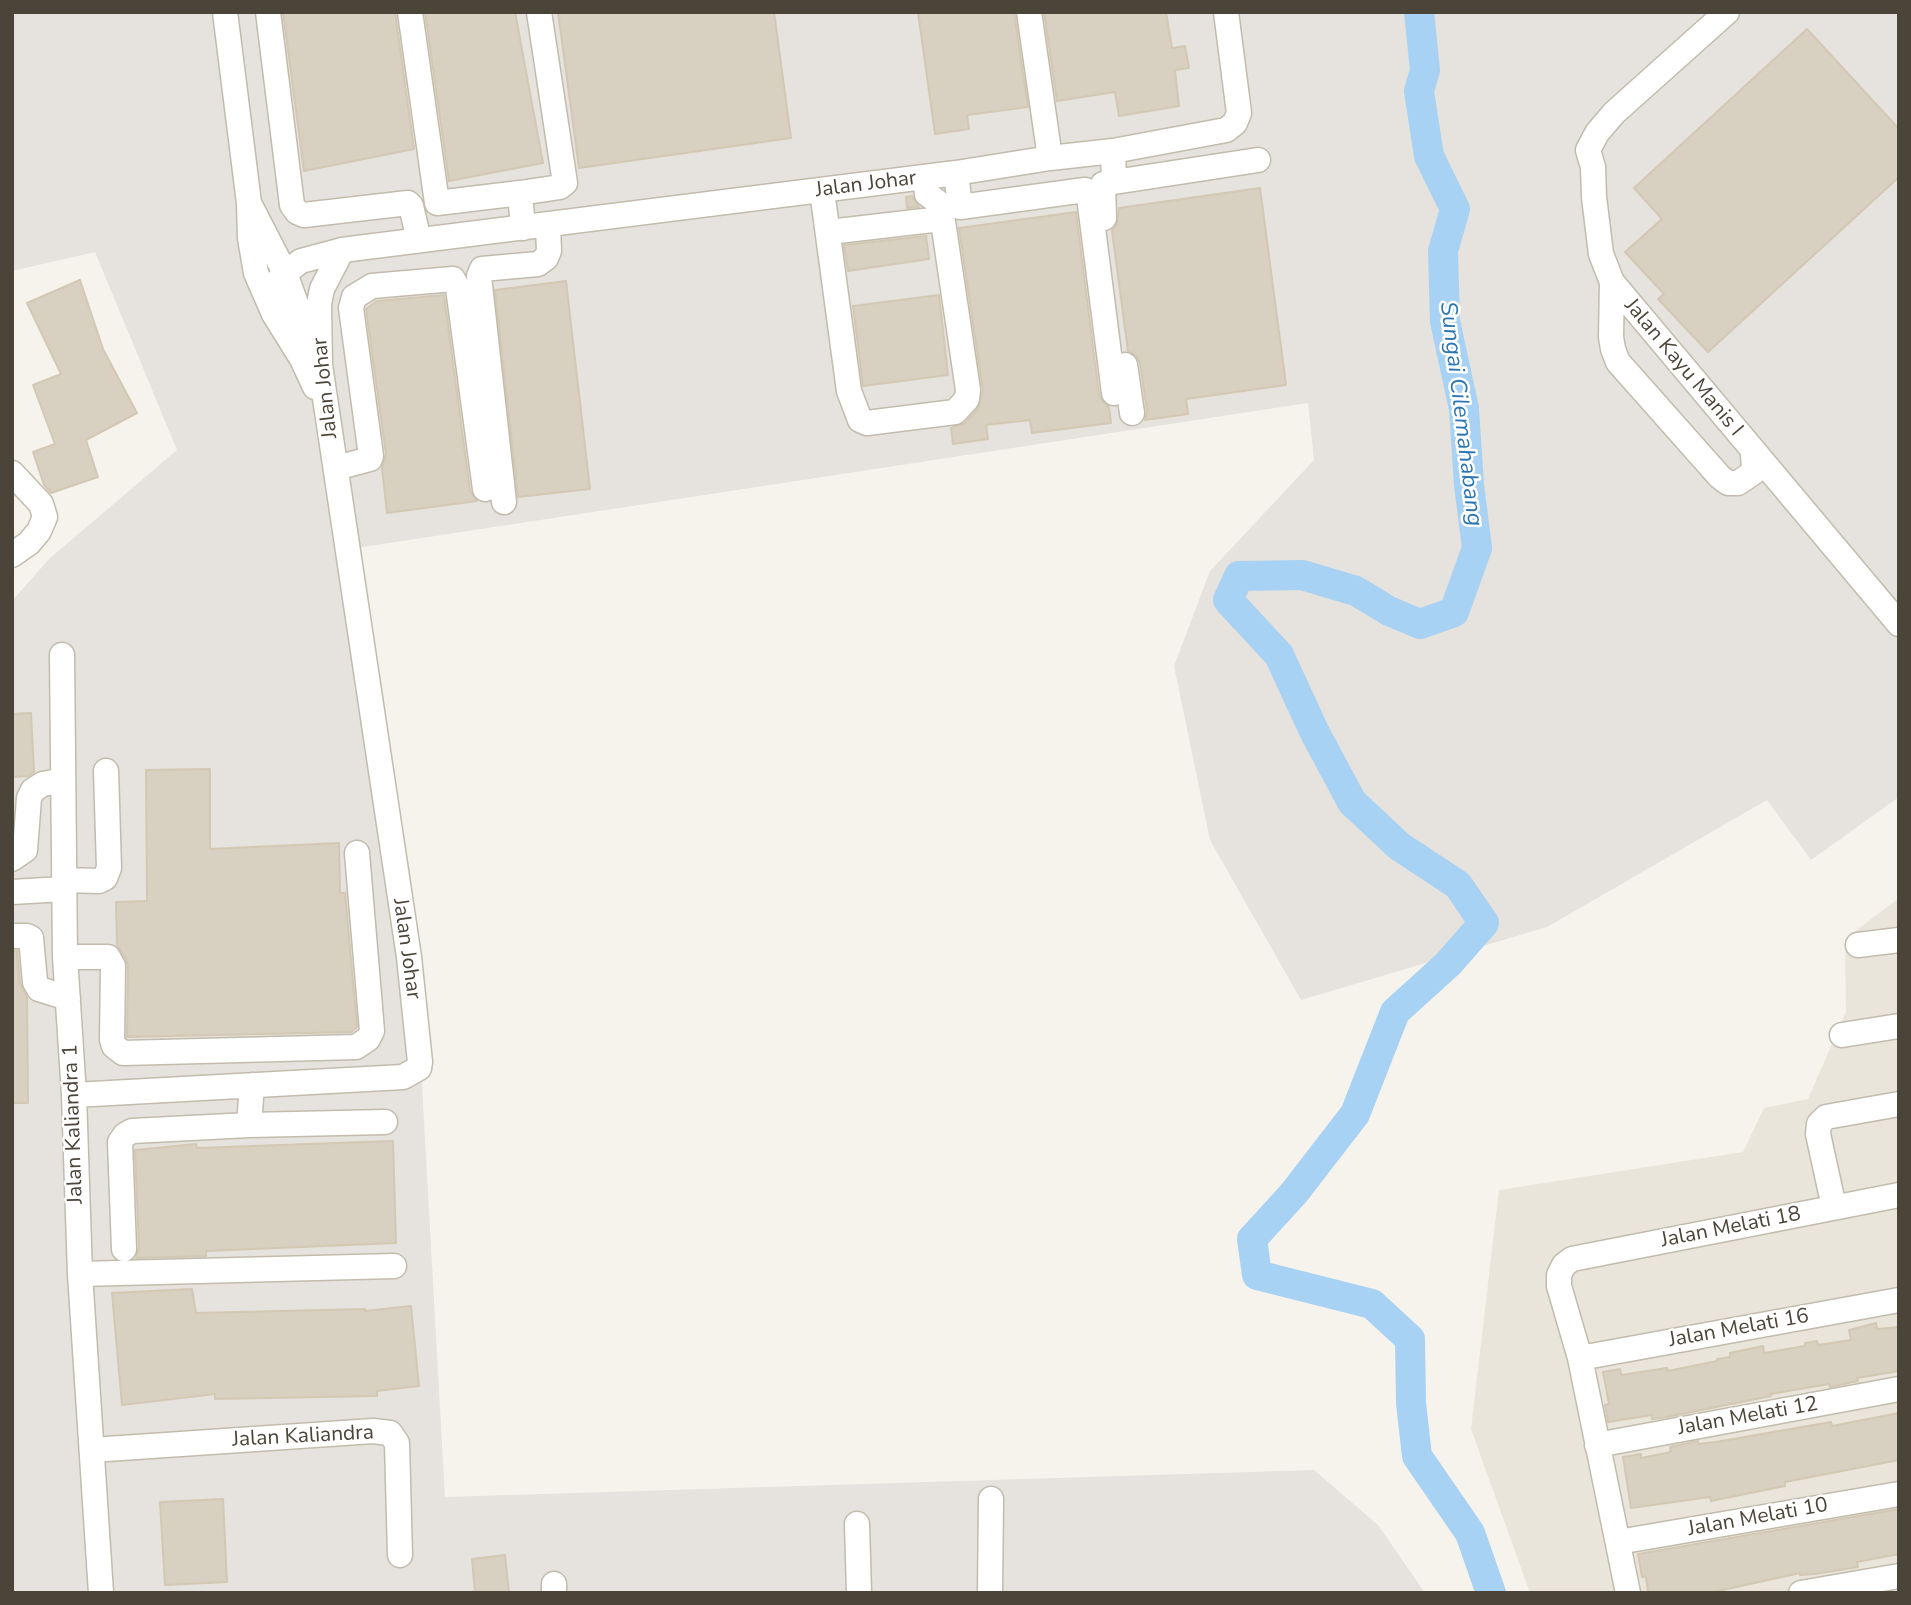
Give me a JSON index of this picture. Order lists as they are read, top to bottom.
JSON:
{
  "streets": {
    "street": [
      "Jalan Johar",
      "Jalan Kayu Manis I",
      "Jalan Kaliandra 1",
      "Jalan Melati 18",
      "Jalan Melati 16",
      "Jalan Melati 12",
      "Jalan Kaliandra",
      "Jalan Melati 10"
    ]
  },
  "crossings": [
    ["Jalan Johar", "Jalan Kaliandra 1"],
    ["Jalan Kaliandra 1", "Jalan Kaliandra"],
    ["Jalan Melati 18", "Jalan Melati 16"]
  ],
  "water": ["Sungai Cilemahabang"]
}
